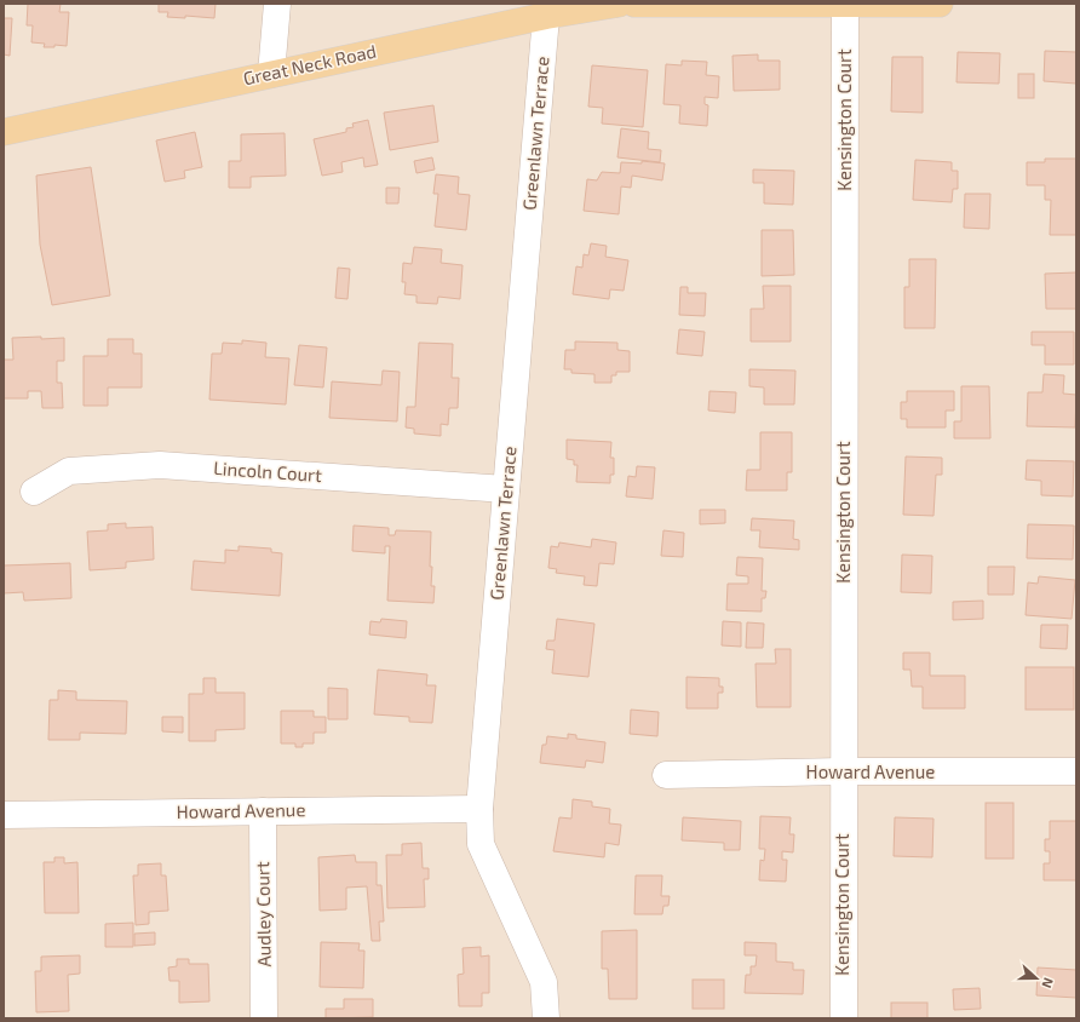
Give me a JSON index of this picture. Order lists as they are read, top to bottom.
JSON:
{
  "streets": {
    "main road": ["Great Neck Road"],
    "street": [
      "Kensington Court",
      "Greenlawn Terrace",
      "Lincoln Court",
      "Howard Avenue",
      "Audley Court"
    ]
  },
  "crossings": [
    ["Great Neck Road", "Greenlawn Terrace"],
    ["Kensington Court", "Howard Avenue"],
    ["Greenlawn Terrace", "Lincoln Court"],
    ["Greenlawn Terrace", "Howard Avenue"],
    ["Howard Avenue", "Audley Court"]
  ],
  "north": "right"
}
